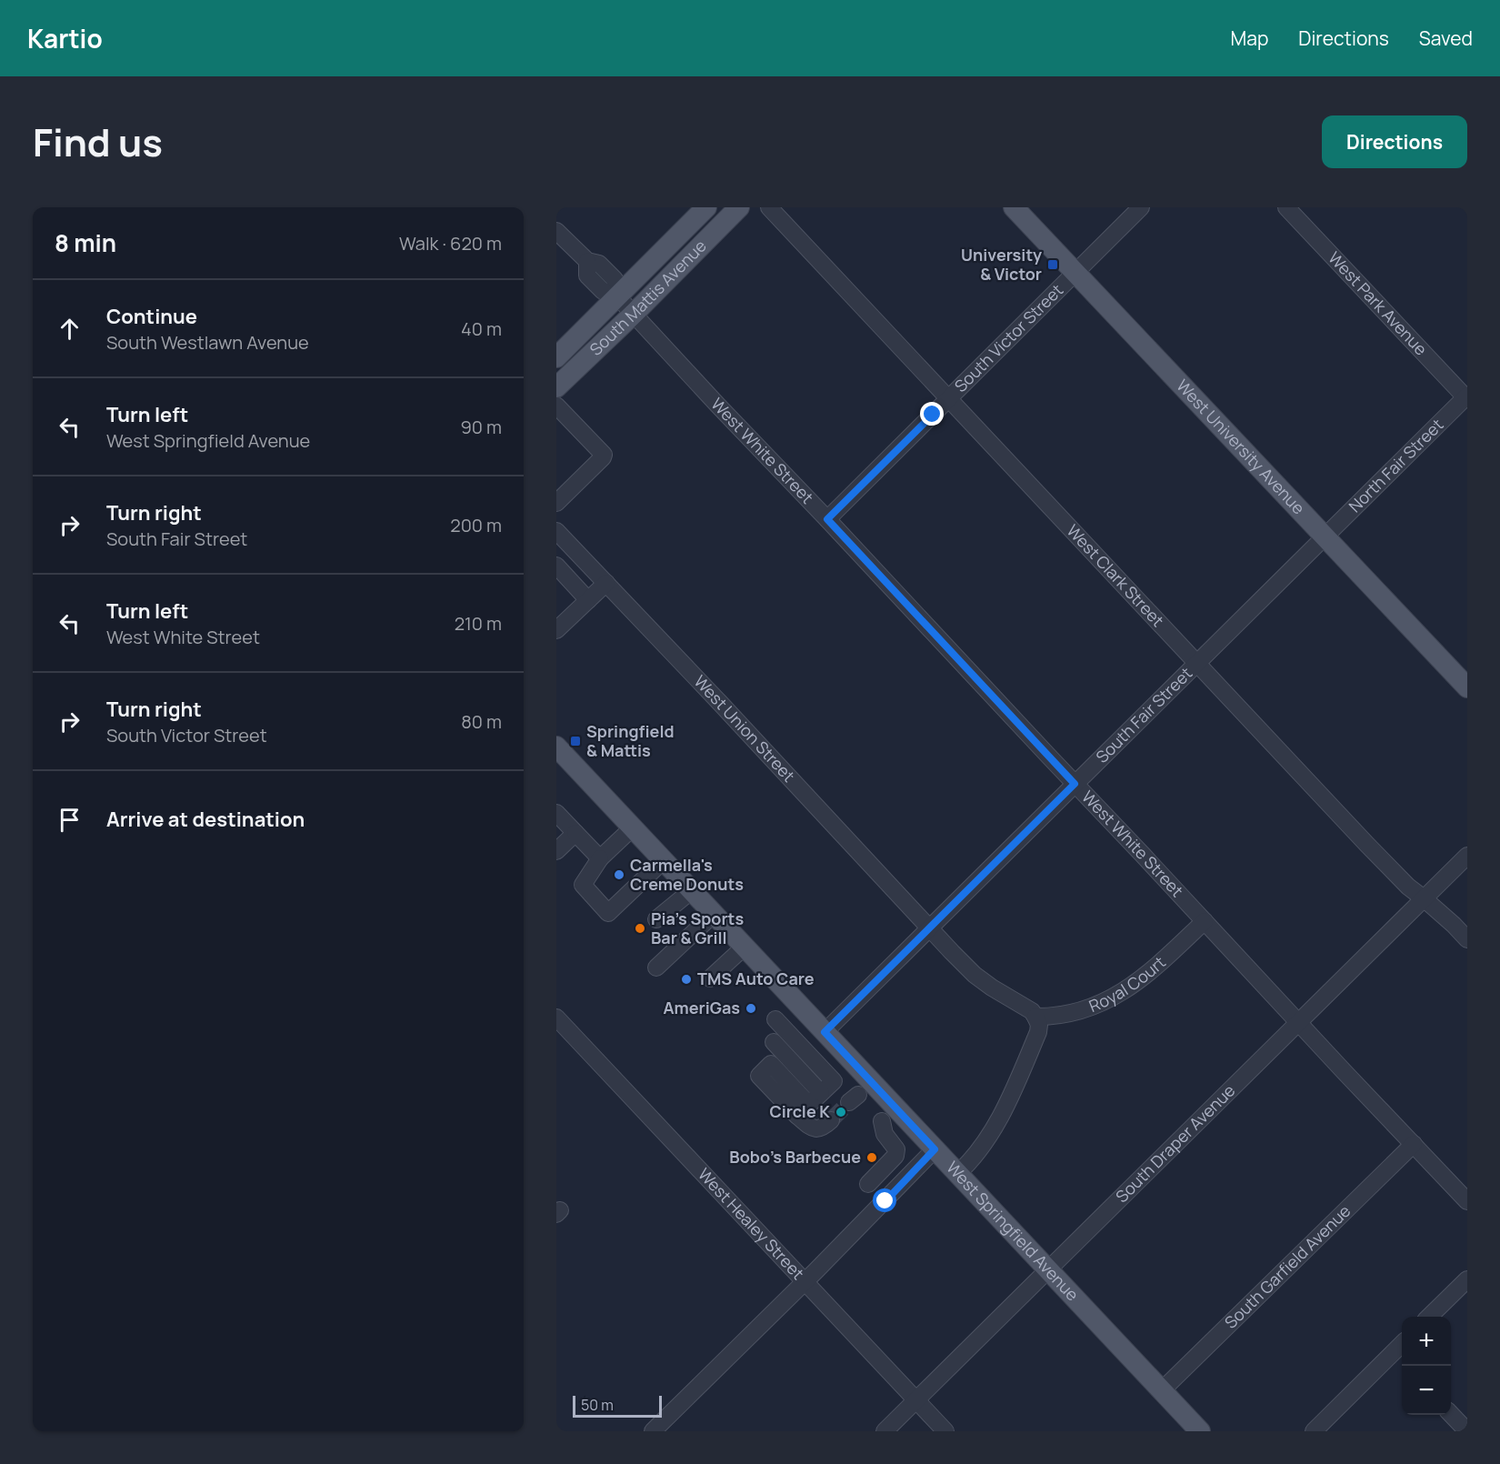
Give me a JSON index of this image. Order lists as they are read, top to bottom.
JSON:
{
  "streets": {
    "main road": ["South Mattis Avenue", "West University Avenue", "West Springfield Avenue"],
    "street": [
      "West Park Avenue",
      "South Victor Street",
      "West White Street",
      "North Fair Street",
      "West Clark Street",
      "South Fair Street",
      "West Union Street",
      "Royal Court",
      "South Draper Avenue",
      "West Healey Street",
      "South Garfield Avenue"
    ]
  },
  "crossings": [
    ["South Mattis Avenue", "West White Street"],
    ["West Park Avenue", "North Fair Street"],
    ["South Victor Street", "West University Avenue"],
    ["South Victor Street", "West White Street"],
    ["South Victor Street", "West Clark Street"],
    ["West University Avenue", "North Fair Street"],
    ["West University Avenue", "South Fair Street"],
    ["West White Street", "South Fair Street"],
    ["West White Street", "Royal Court"],
    ["West White Street", "South Draper Avenue"],
    ["West White Street", "South Garfield Avenue"],
    ["North Fair Street", "South Fair Street"],
    ["West Clark Street", "South Fair Street"],
    ["West Clark Street", "South Draper Avenue"],
    ["South Fair Street", "West Union Street"],
    ["South Fair Street", "West Springfield Avenue"],
    ["South Draper Avenue", "West Healey Street"],
    ["South Draper Avenue", "West Springfield Avenue"],
    ["West Springfield Avenue", "South Garfield Avenue"]
  ],
  "places": {
    "transit": ["University & Victor", "Springfield & Mattis"],
    "other": [
      "Carmella's Creme Donuts",
      "Pia's Sports Bar & Grill",
      "TMS Auto Care",
      "AmeriGas",
      "Circle K",
      "Bobo's Barbecue"
    ]
  },
  "scale_bar": "50 m",
  "page": {
    "header": "Kartio",
    "nav": ["Map", "Directions", "Saved"],
    "title": "Find us",
    "buttons": "Directions",
    "heading": ["8 min", "Walk · 620 m"],
    "list": [
      ["Continue", "South Westlawn Avenue", "40 m"],
      ["Turn left", "West Springfield Avenue", "90 m"],
      ["Turn right", "South Fair Street", "200 m"],
      ["Turn left", "West White Street", "210 m"],
      ["Turn right", "South Victor Street", "80 m"],
      "Arrive at destination"
    ],
    "map_buttons": ["+", "−"],
    "scale": "50 m"
  }
}
